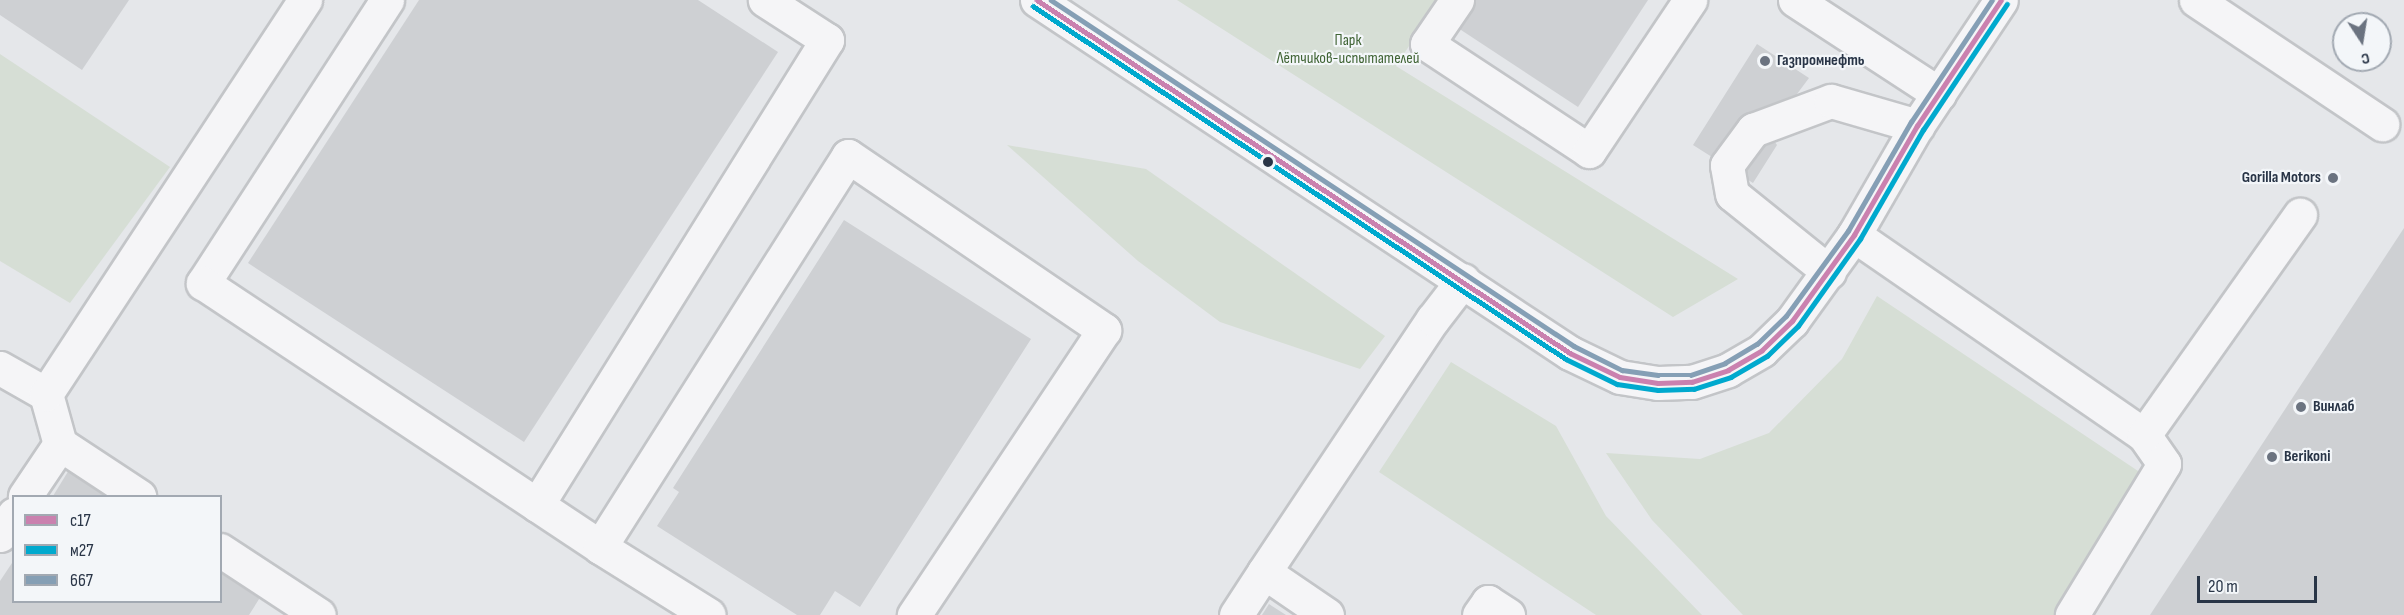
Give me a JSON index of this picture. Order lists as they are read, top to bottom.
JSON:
{
  "parks": ["Парк Лётчиков-испытателей"],
  "places": [
    "Газпромнефть",
    "Gorilla Motors",
    "Винлаб",
    "Berikoni"
  ],
  "lines": ["transit line с17", "transit line 667", "transit line м27"],
  "legend": ["с17", "м27", "667"],
  "scale_bar": "20 m",
  "north": "bottom"
}
